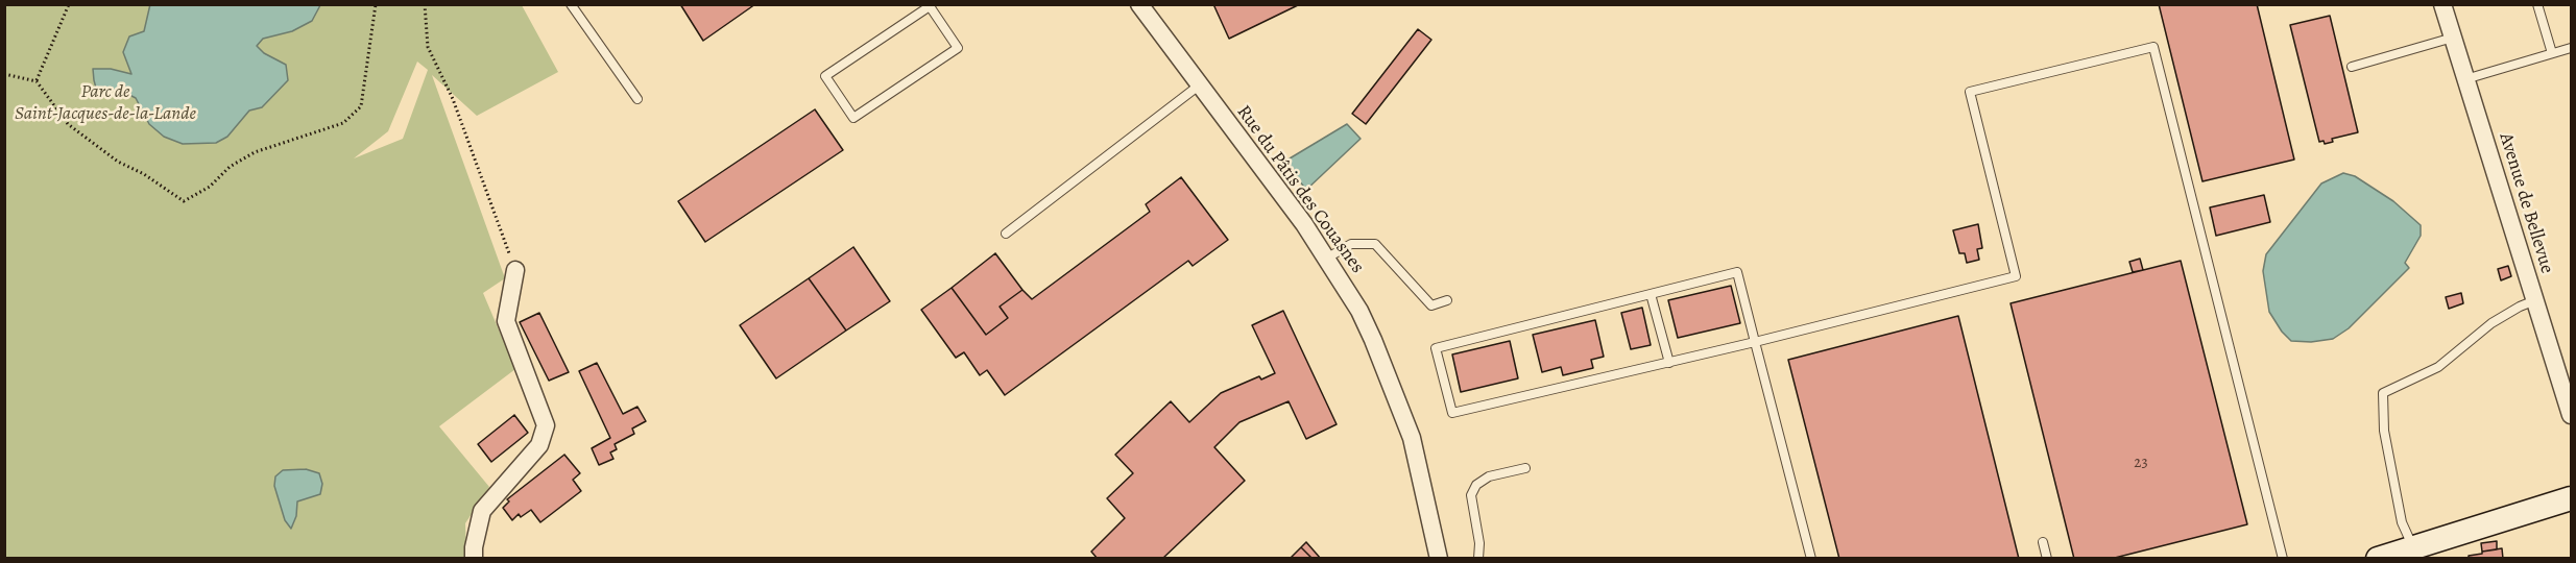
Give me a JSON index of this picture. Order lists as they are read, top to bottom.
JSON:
{
  "streets": {
    "street": ["Rue du Pâtis des Couasnes", "Avenue de Bellevue"]
  },
  "parks": ["Parc de Saint-Jacques-de-la-Lande"],
  "house_numbers": ["23"]
}
